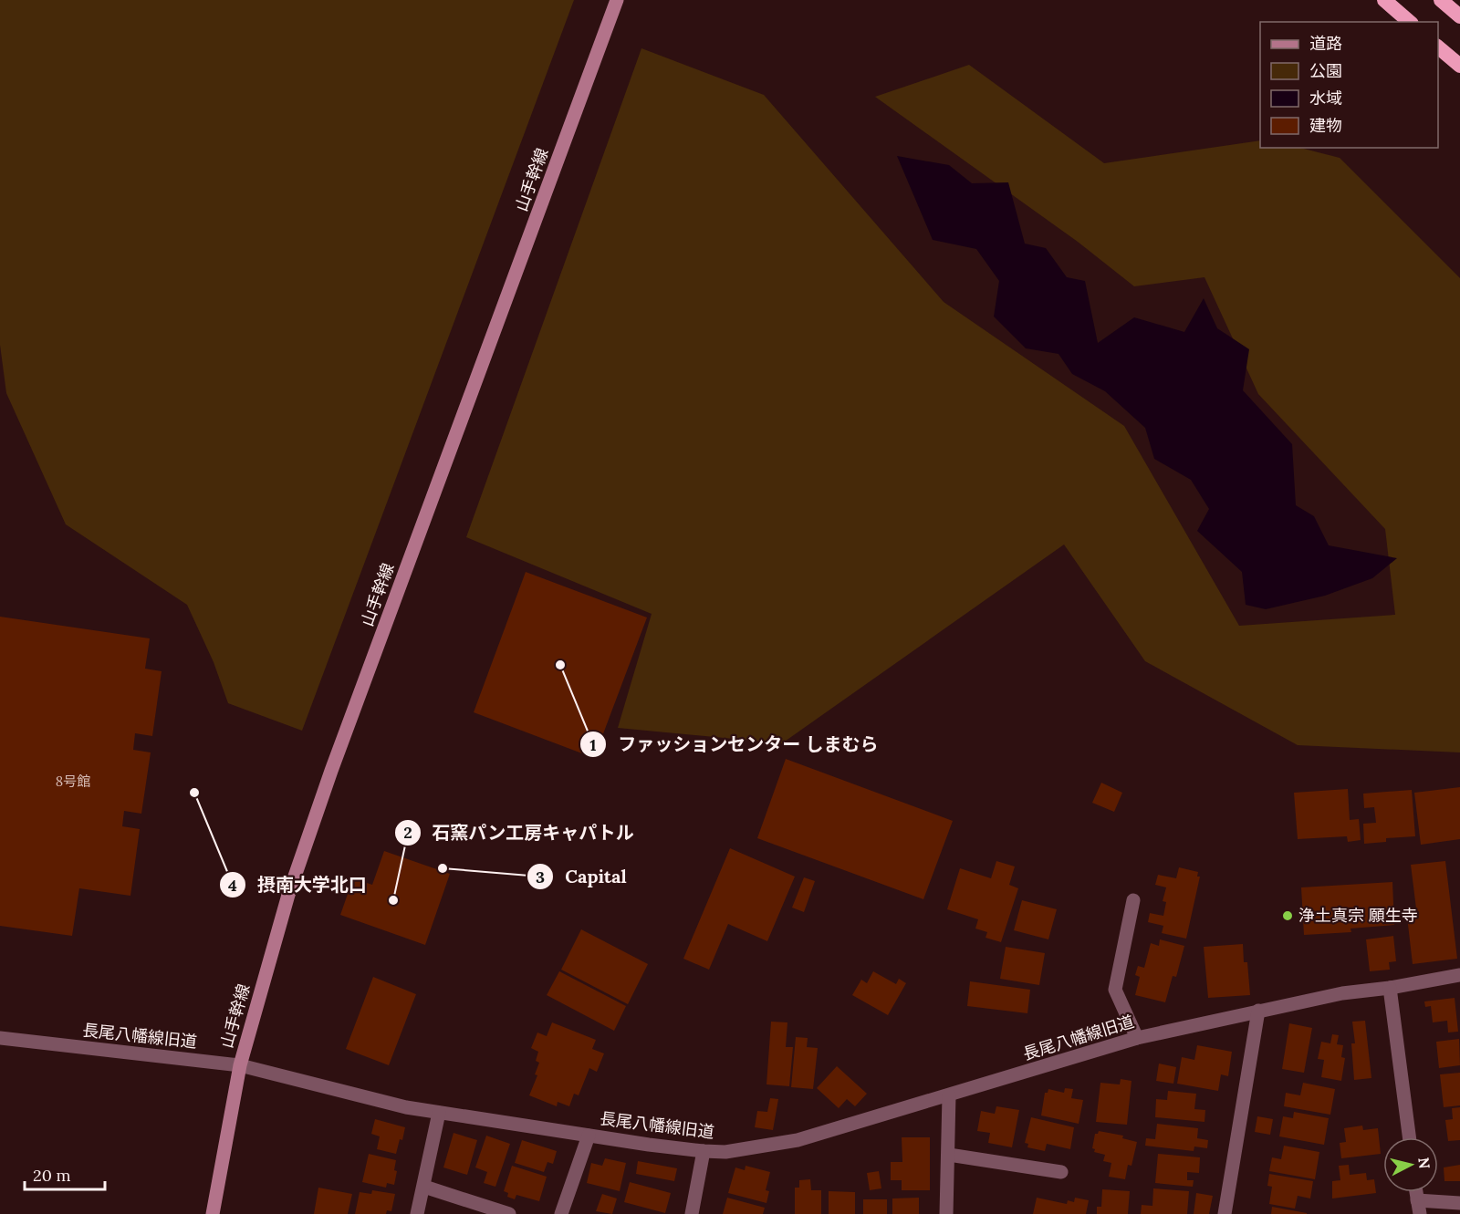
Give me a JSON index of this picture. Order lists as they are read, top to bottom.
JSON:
{
  "streets": {
    "main road": ["山手幹線"],
    "street": ["長尾八幡線旧道"]
  },
  "crossings": [
    ["山手幹線", "長尾八幡線旧道"]
  ],
  "places": [
    "ファッションセンター しまむら",
    "摂南大学北口",
    "Capital",
    "石窯パン工房キャパトル",
    "浄土真宗 願生寺"
  ],
  "house_numbers": ["8号館"],
  "legend": [
    "道路",
    "公園",
    "水域",
    "建物"
  ],
  "scale_bar": "20 m",
  "north": "right"
}
